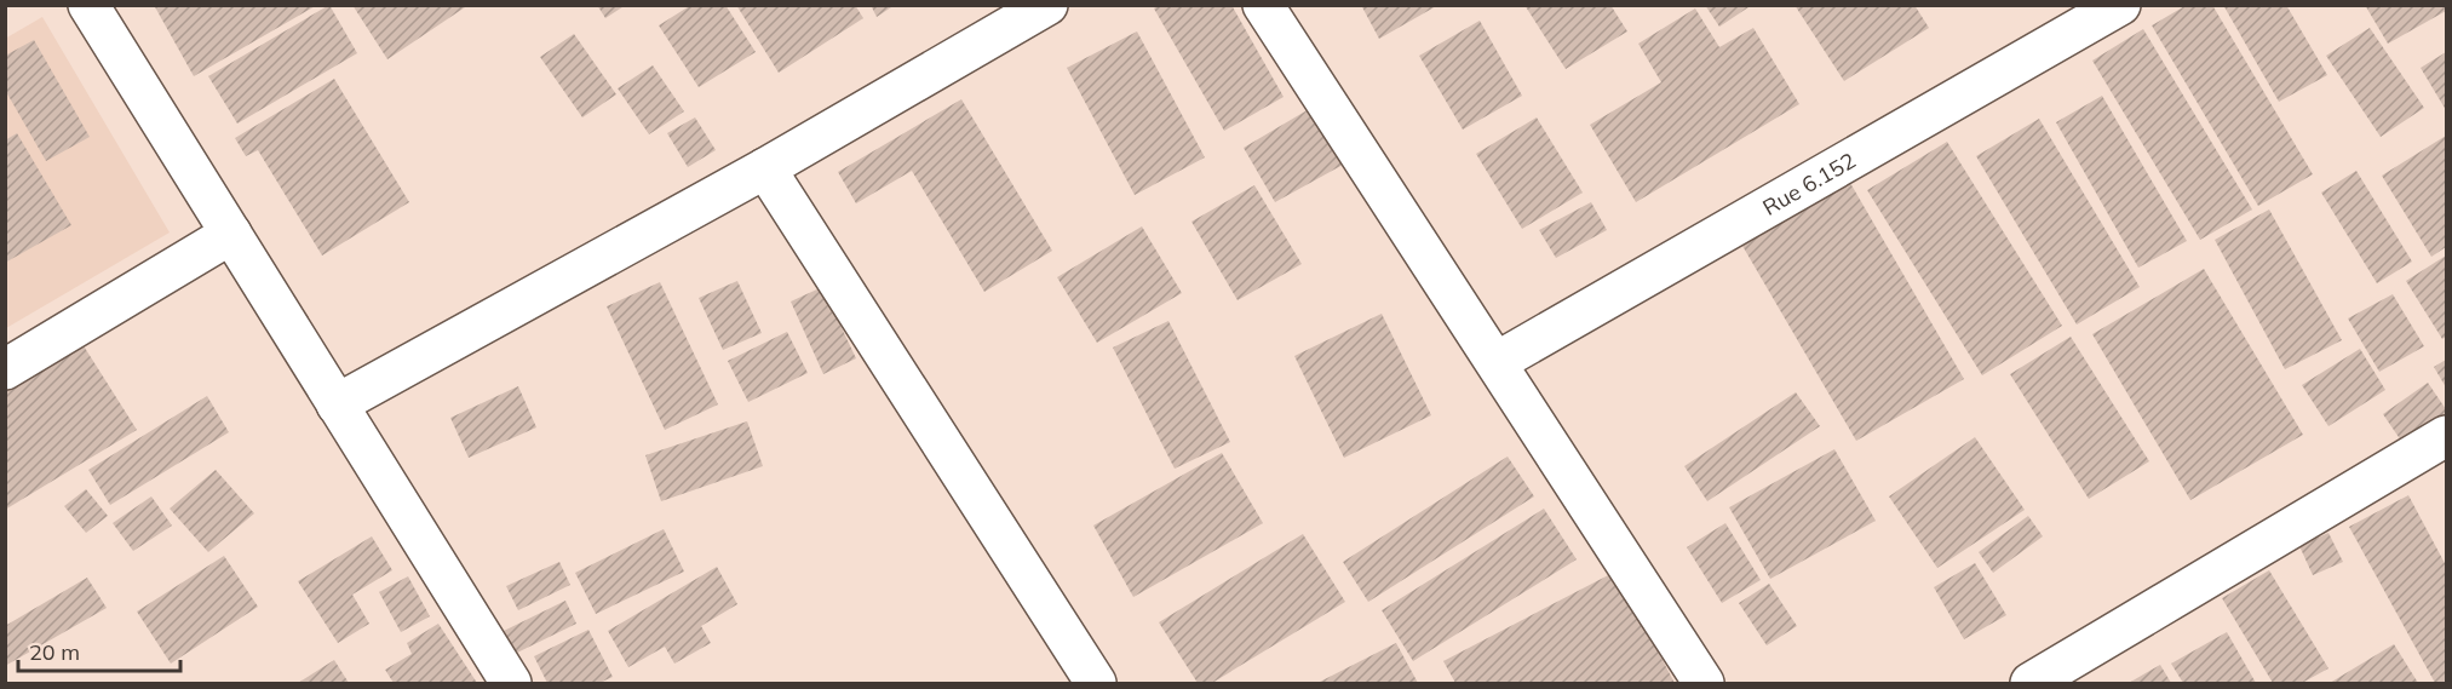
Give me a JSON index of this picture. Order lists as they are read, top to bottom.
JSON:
{
  "streets": {
    "street": ["Rue 6.152"]
  },
  "scale_bar": "20 m"
}
